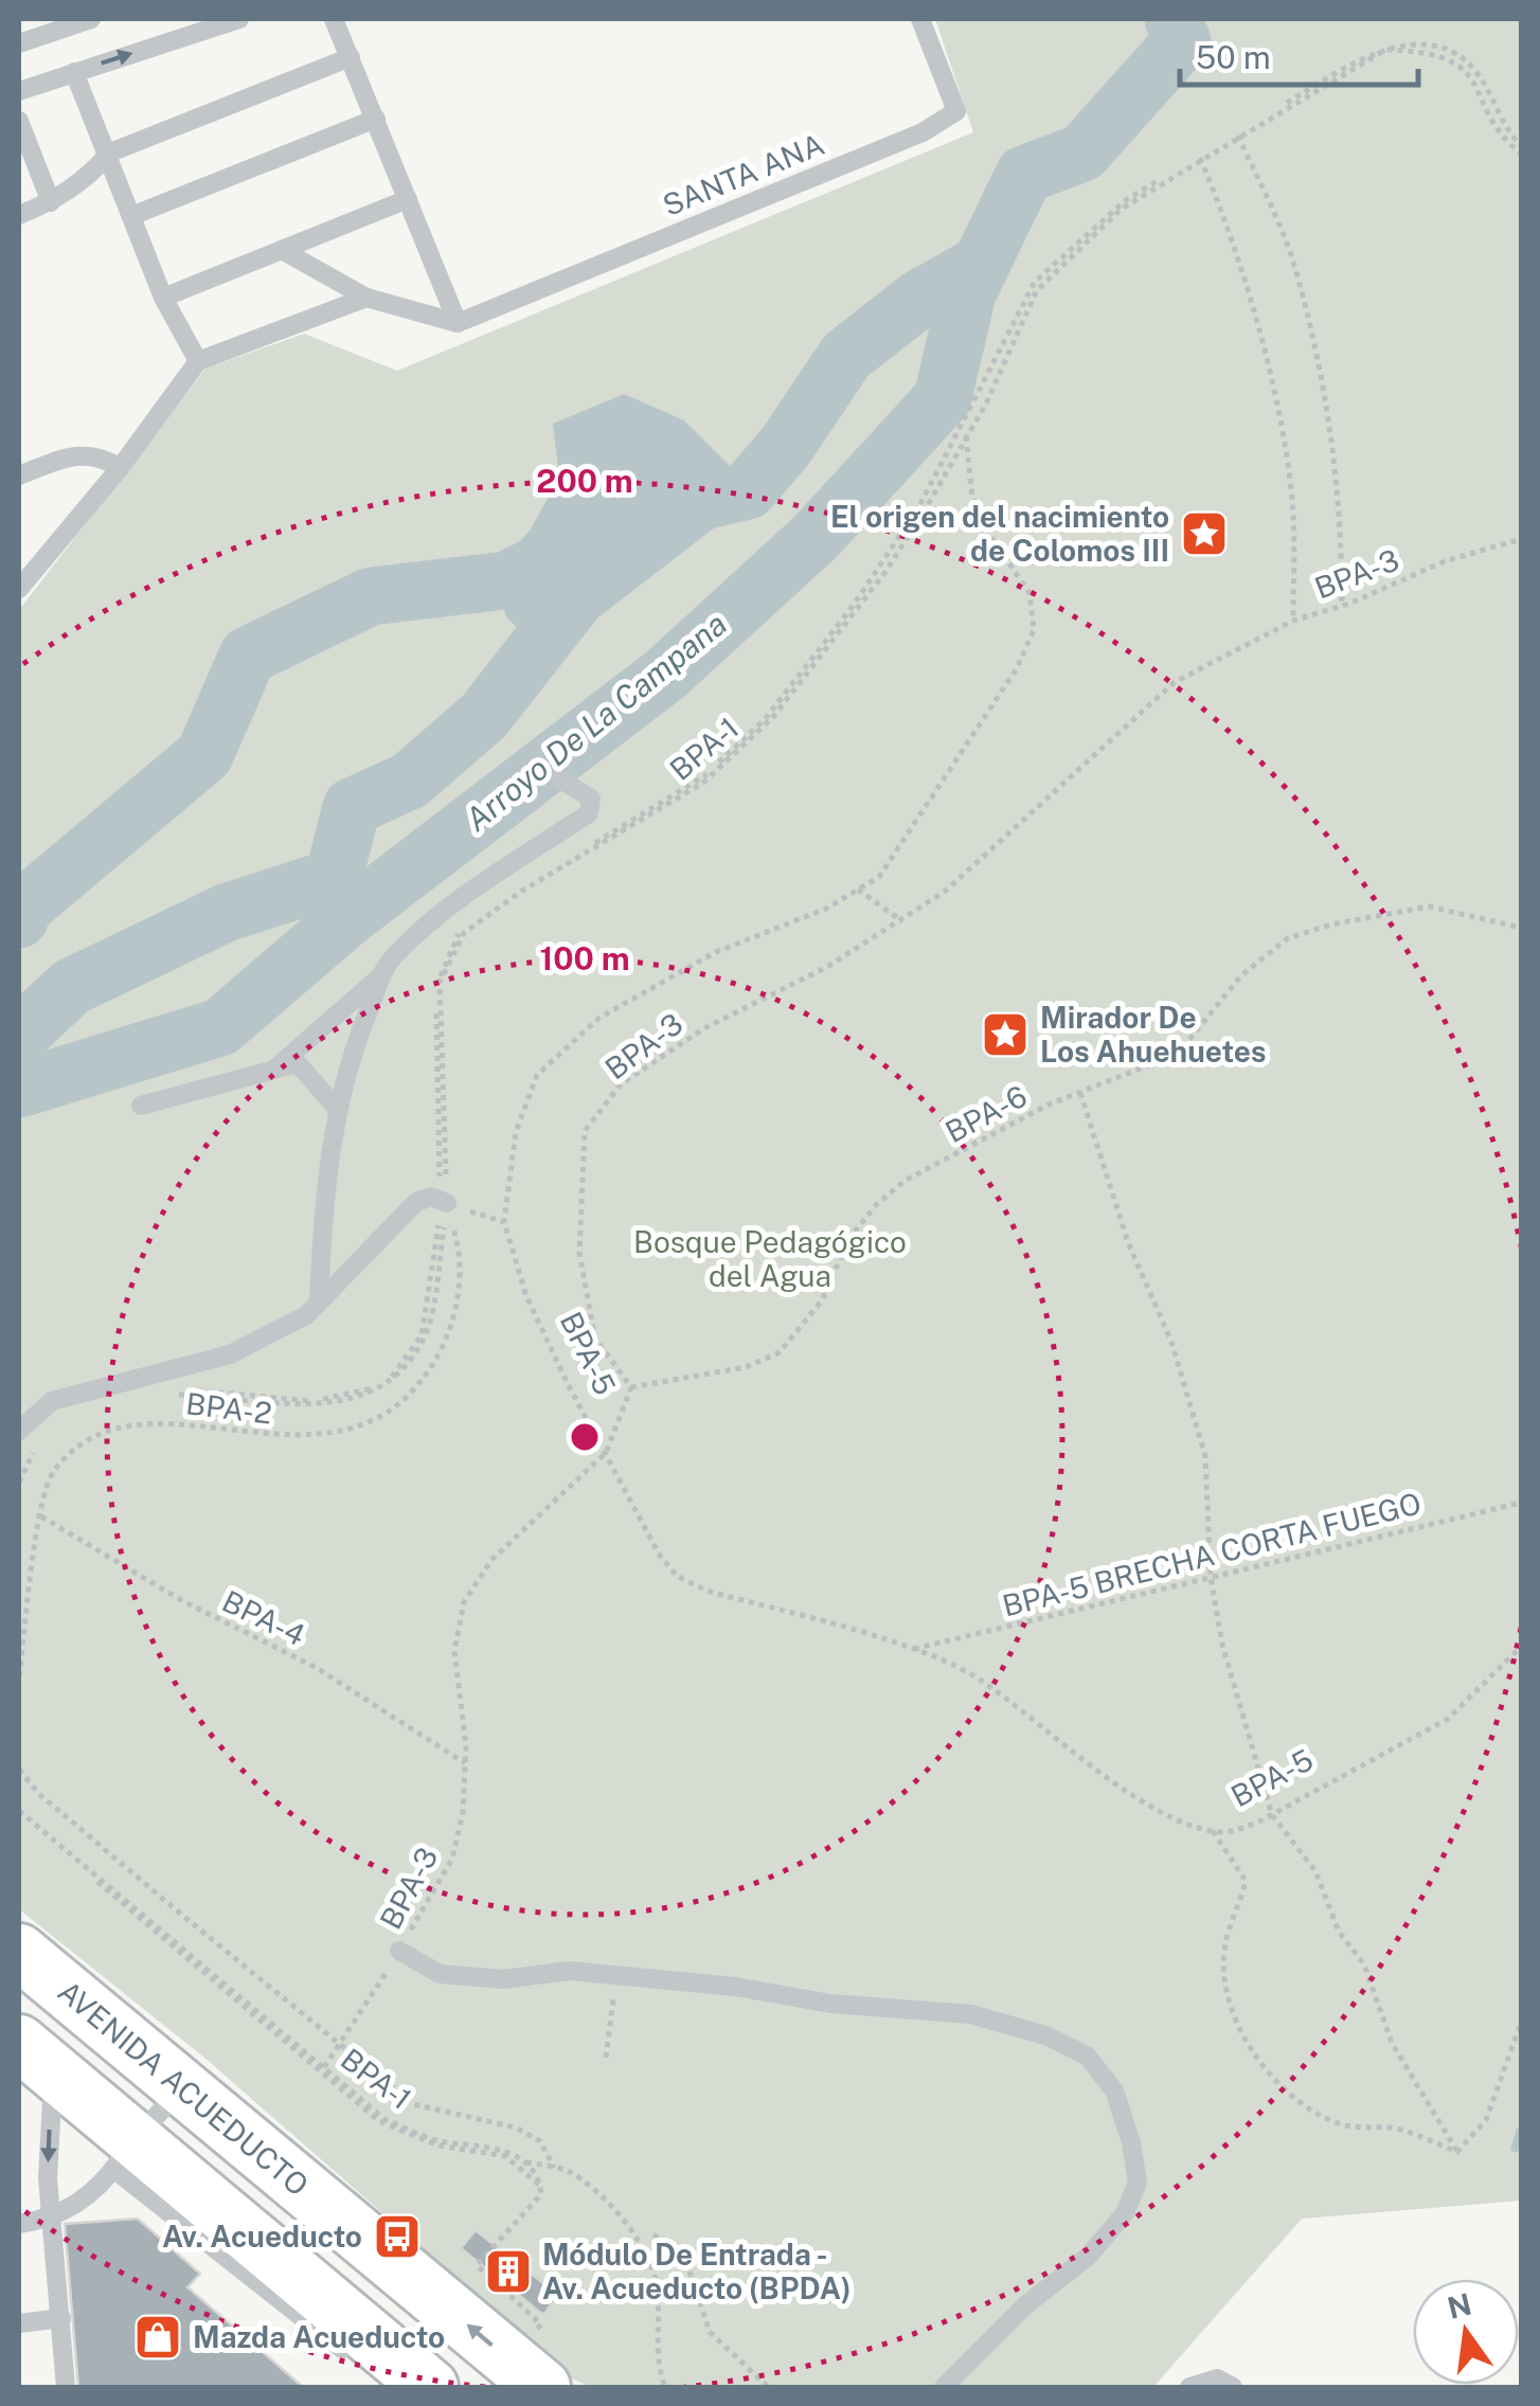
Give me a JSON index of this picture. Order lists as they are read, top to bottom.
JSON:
{
  "streets": {
    "main road": ["AVENIDA ACUEDUCTO"],
    "lane": ["SANTA ANA"],
    "path": [
      "BPA-3",
      "BPA-1",
      "BPA-6",
      "BPA-5",
      "BPA-2",
      "BPA-5 BRECHA CORTA FUEGO",
      "BPA-4"
    ]
  },
  "crossings": [
    ["BPA-3", "BPA-1"],
    ["BPA-3", "BPA-6"],
    ["BPA-3", "BPA-5"],
    ["BPA-3", "BPA-4"],
    ["BPA-1", "BPA-5"],
    ["BPA-1", "BPA-2"],
    ["BPA-5", "BPA-5 BRECHA CORTA FUEGO"],
    ["BPA-2", "BPA-4"]
  ],
  "water": ["Arroyo De La Campana"],
  "parks": ["Bosque Pedagógico del Agua"],
  "places": {
    "place": ["El origen del nacimiento de Colomos III", "Mirador De Los Ahuehuetes"],
    "bus stop": ["Av. Acueducto"],
    "building": ["Módulo De Entrada - Av. Acueducto (BPDA)"],
    "shop": ["Mazda Acueducto"]
  },
  "scale_bar": "50 m",
  "north": "top",
  "rings": ["200 m", "100 m"]
}
